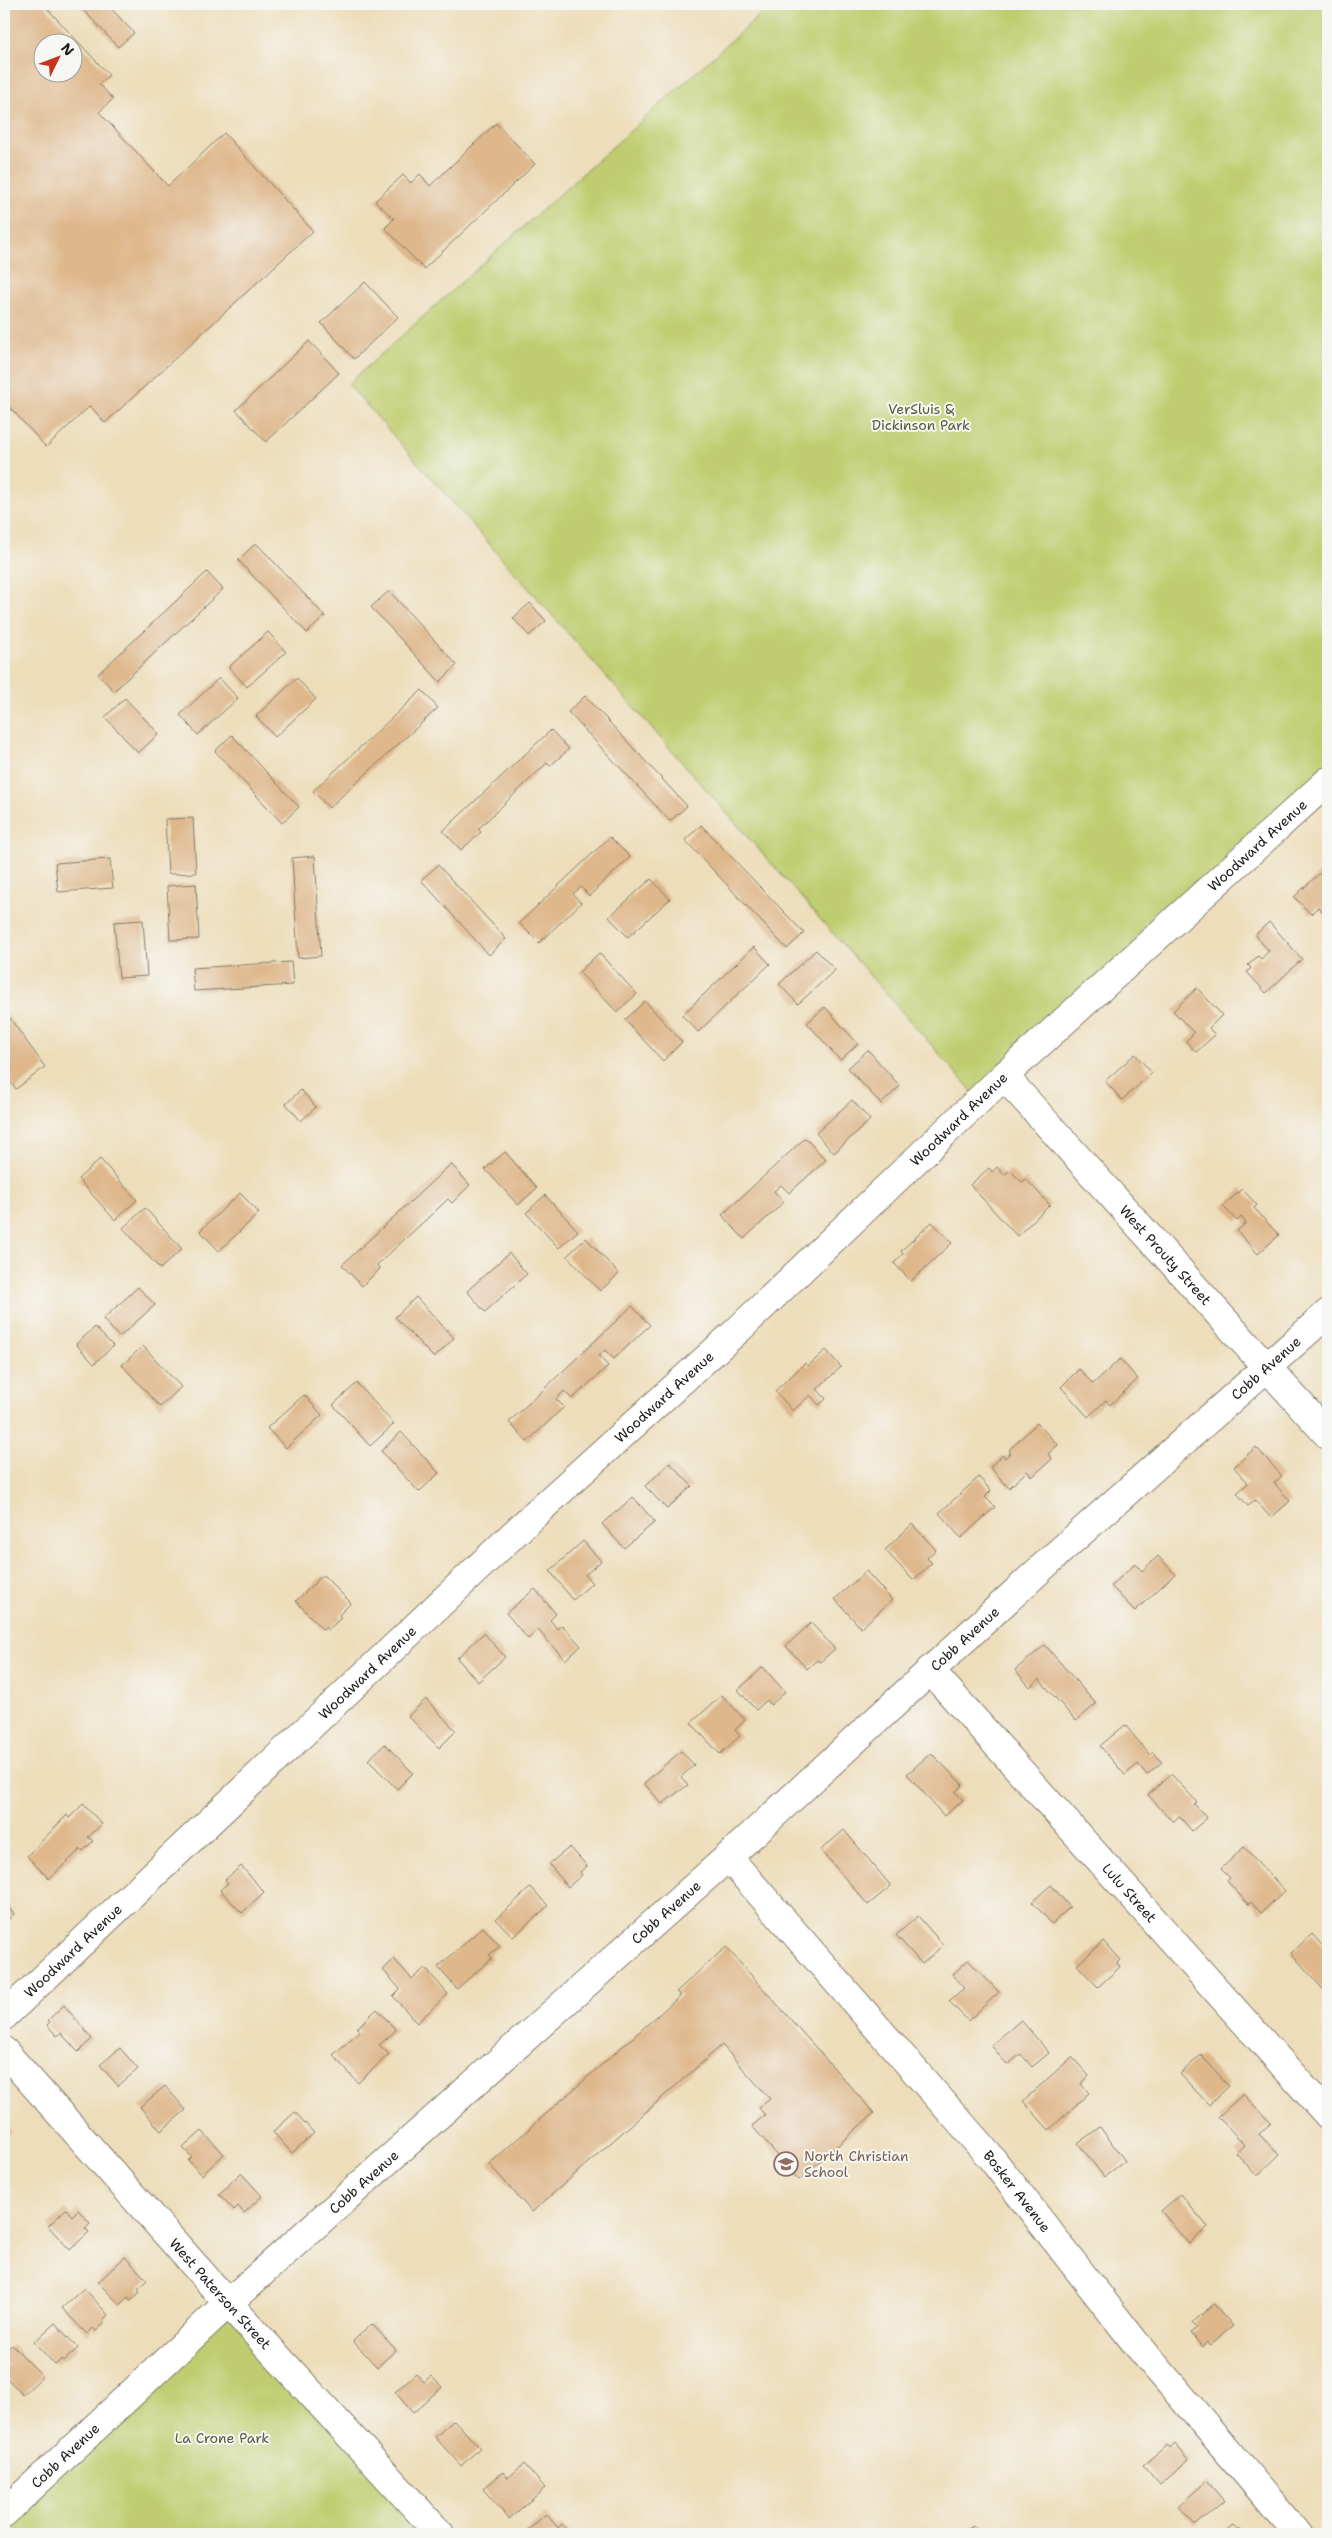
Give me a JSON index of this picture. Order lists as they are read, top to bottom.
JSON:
{
  "streets": {
    "street": [
      "Woodward Avenue",
      "West Prouty Street",
      "Cobb Avenue",
      "Lulu Street",
      "Bosker Avenue",
      "West Paterson Street"
    ]
  },
  "crossings": [
    ["Woodward Avenue", "West Prouty Street"],
    ["West Prouty Street", "Cobb Avenue"],
    ["Cobb Avenue", "Lulu Street"],
    ["Cobb Avenue", "Bosker Avenue"],
    ["Cobb Avenue", "West Paterson Street"]
  ],
  "parks": ["VerSluis & Dickinson Park", "La Crone Park"],
  "places": {
    "school or university": ["North Christian School"]
  },
  "north": "top right"
}
